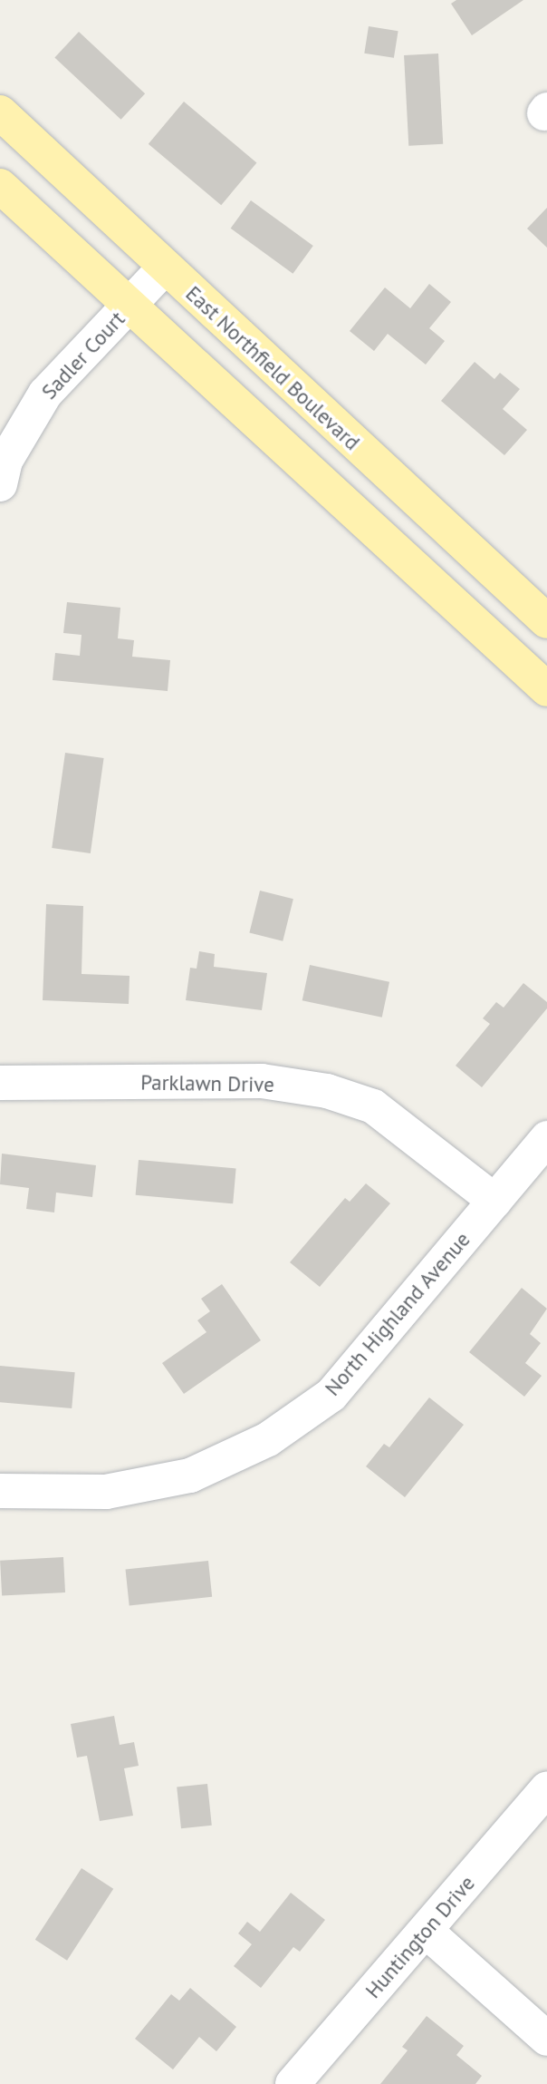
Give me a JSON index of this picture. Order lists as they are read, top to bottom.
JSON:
{
  "streets": {
    "main road": ["East Northfield Boulevard"],
    "street": [
      "Sadler Court",
      "Parklawn Drive",
      "North Highland Avenue",
      "Huntington Drive"
    ]
  },
  "crossings": [
    ["Sadler Court", "East Northfield Boulevard"],
    ["Parklawn Drive", "North Highland Avenue"]
  ]
}
